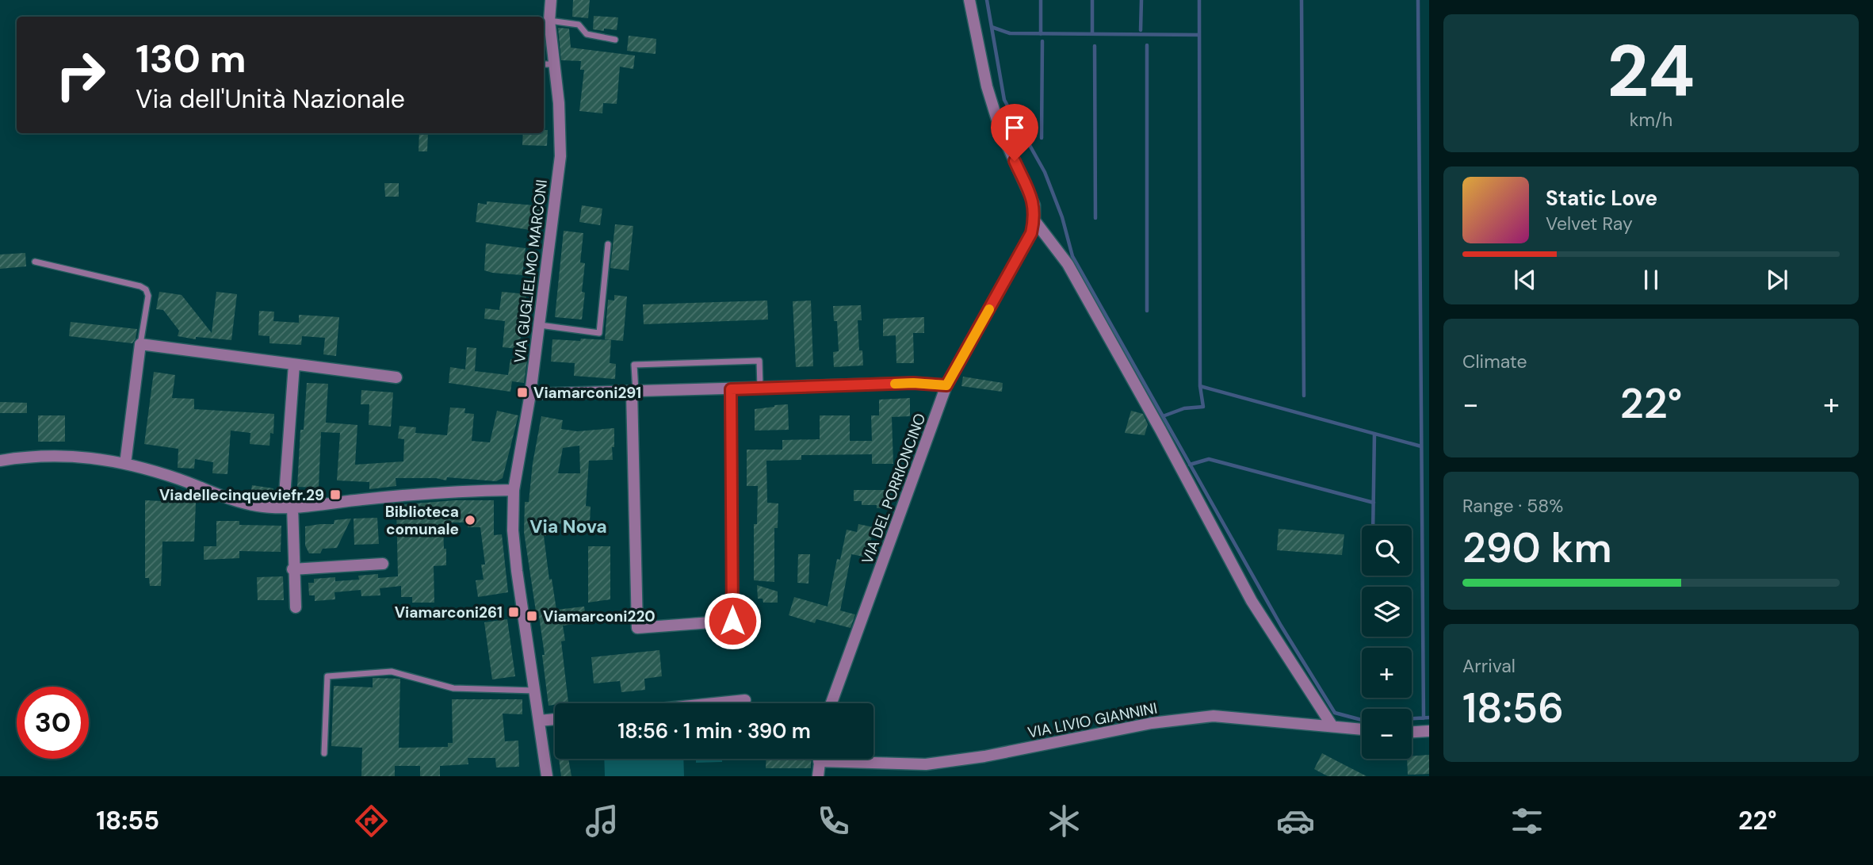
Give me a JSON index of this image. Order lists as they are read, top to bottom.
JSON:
{
  "streets": {
    "street": ["VIA GUGLIELMO MARCONI", "VIA DEL PORRIONCINO", "VIA LIVIO GIANNINI"]
  },
  "districts": ["Via Nova"],
  "places": {
    "transit": [
      "Viamarconi291",
      "Viadellecinqueviefr.29",
      "Viamarconi261",
      "Viamarconi220"
    ],
    "other": ["Biblioteca comunale"]
  },
  "page": {
    "tile": [
      ["24", "km/h"],
      "Climate",
      ["Range · 58%", "290 km"],
      ["Arrival", "18:56"]
    ],
    "turn": ["130 m", "Via dell'Unità Nazionale"],
    "song": ["Static Love", "Velvet Ray"],
    "heat": ["−", "22°", "+"],
    "map_buttons": ["+", "−"],
    "limit": "30",
    "trip": "18:56 · 1 min · 390 m",
    "tabs": ["18:55", "22°"]
  }
}
